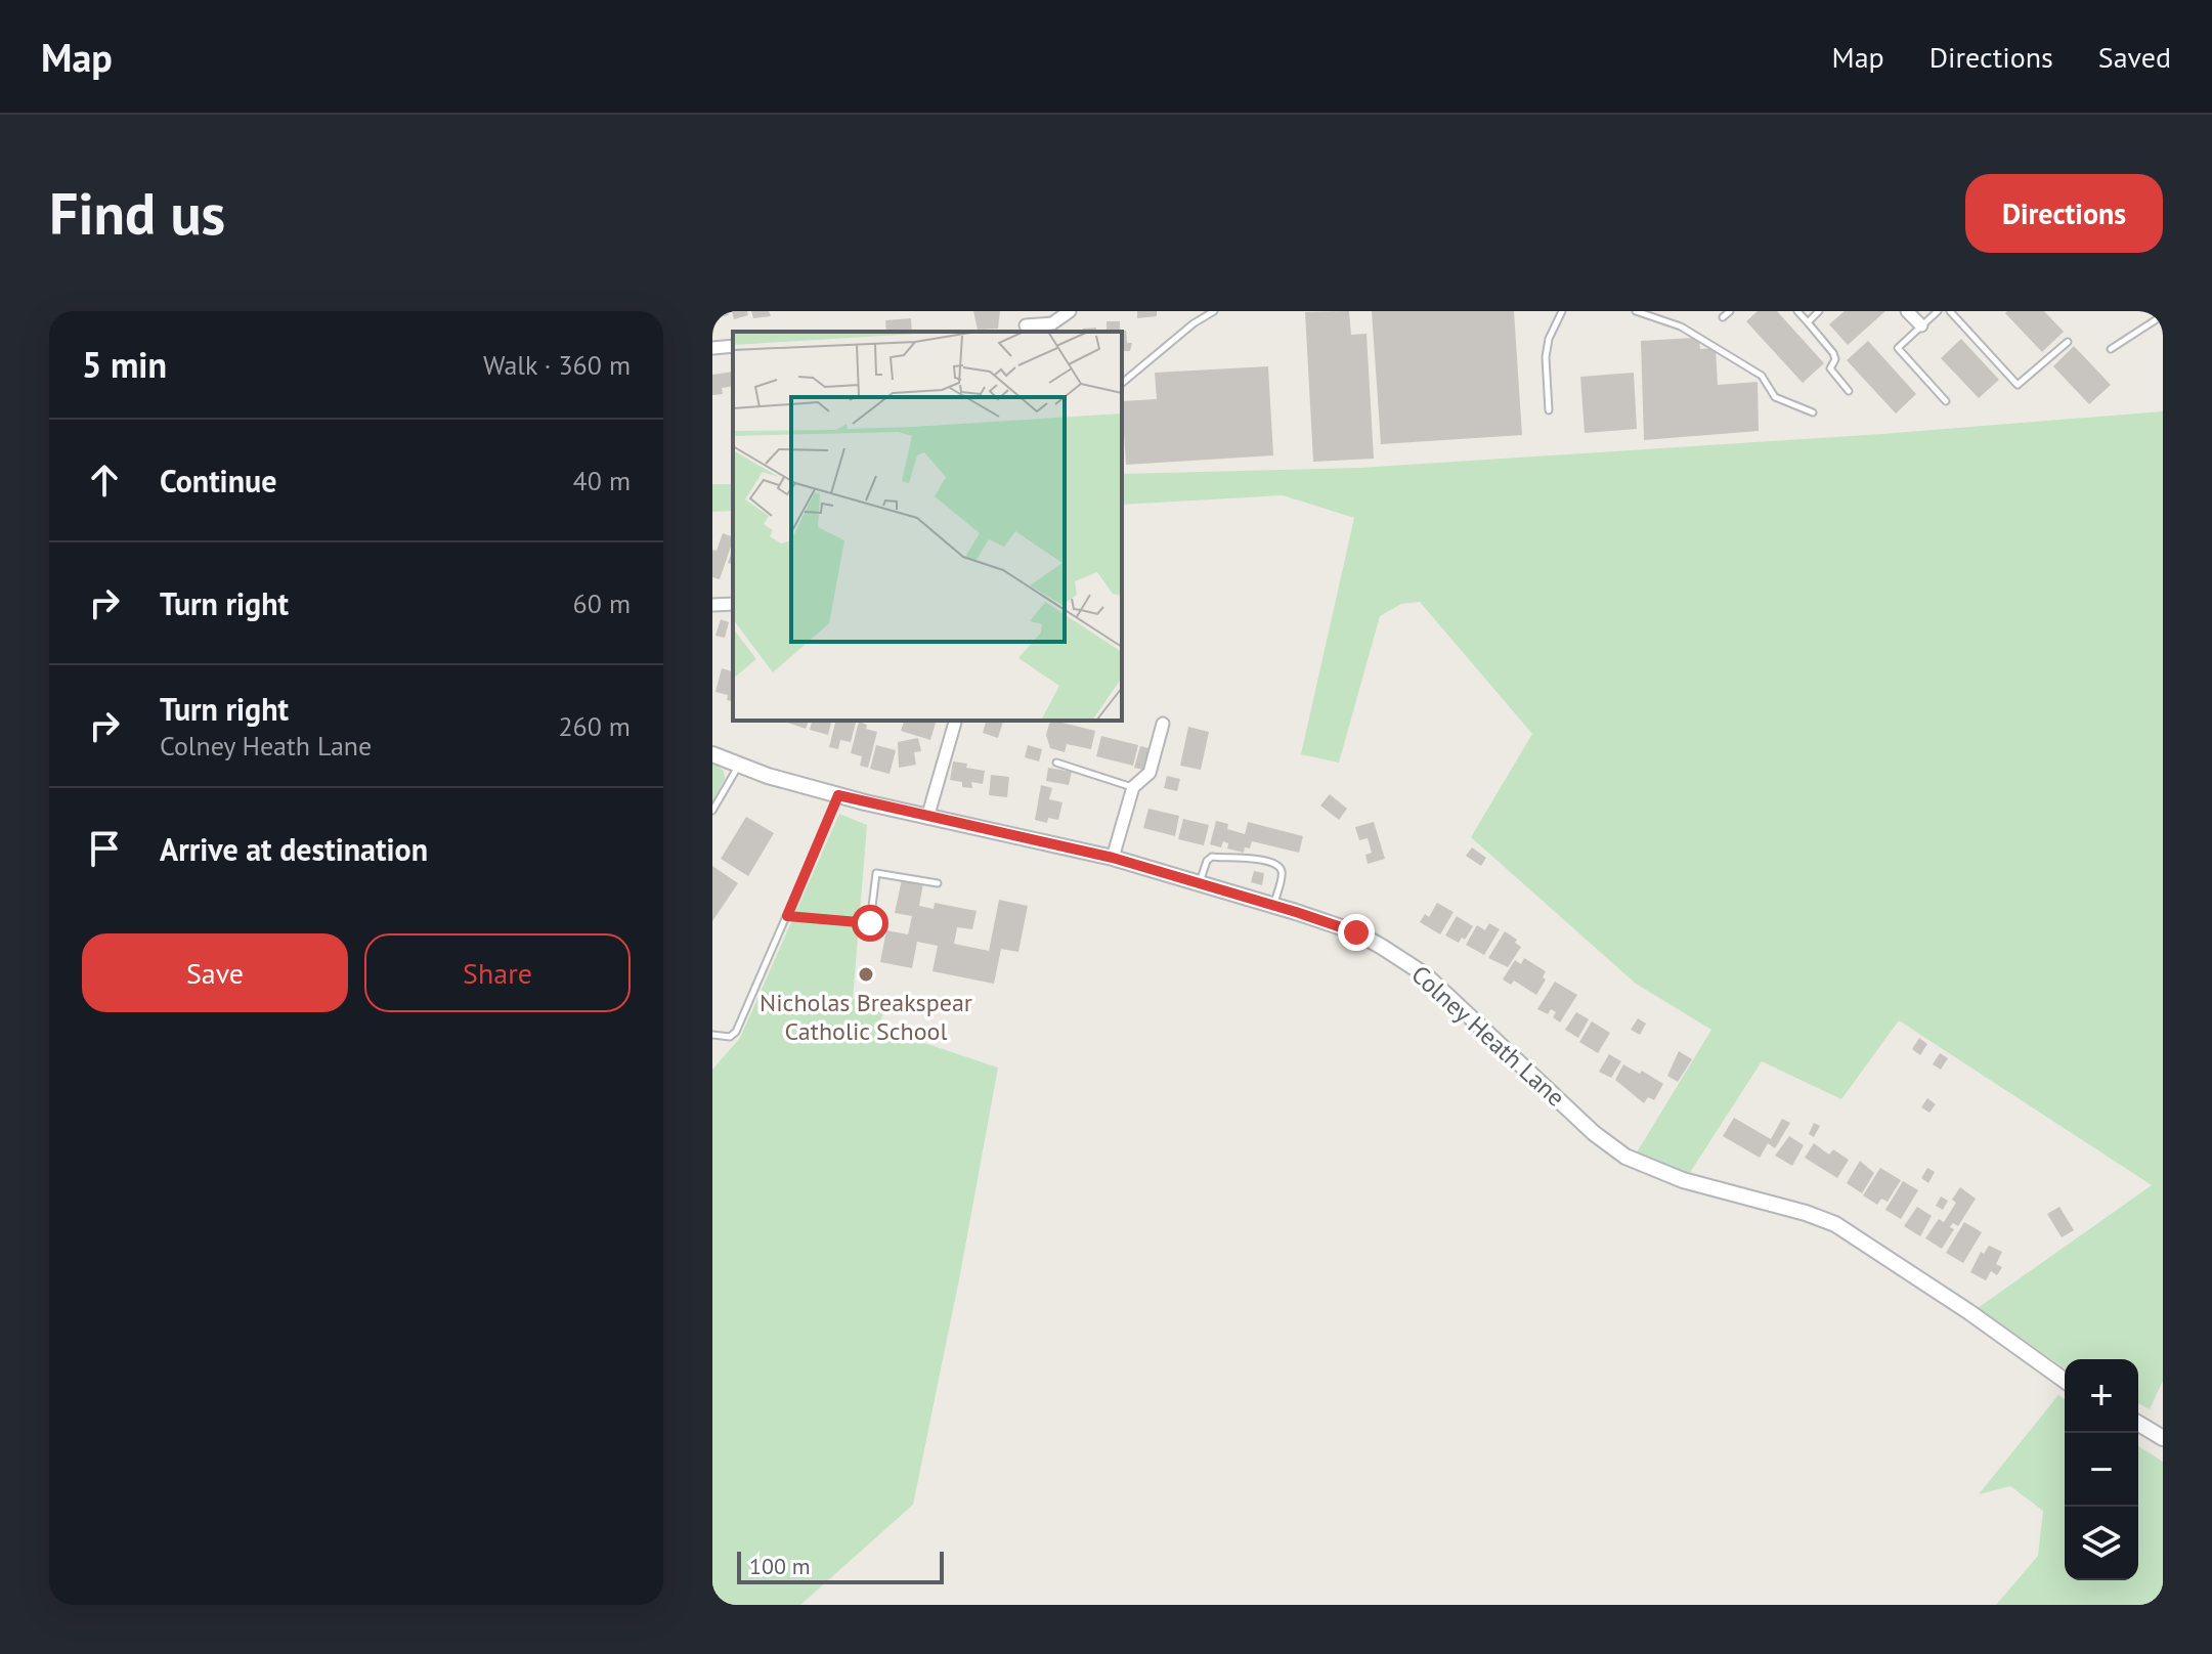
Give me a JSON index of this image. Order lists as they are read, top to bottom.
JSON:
{
  "streets": {
    "street": ["Colney Heath Lane"]
  },
  "places": ["Nicholas Breakspear Catholic School"],
  "scale_bar": "100 m",
  "page": {
    "header": "Map",
    "nav": ["Map", "Directions", "Saved"],
    "buttons": [
      "Directions",
      ["Save", "Share"]
    ],
    "title": "Find us",
    "heading": ["5 min", "Walk · 360 m"],
    "list": [
      ["Continue", "40 m"],
      ["Turn right", "60 m"],
      ["Turn right", "Colney Heath Lane", "260 m"],
      "Arrive at destination"
    ],
    "map_buttons": ["+", "−"],
    "scale": "100 m"
  }
}
